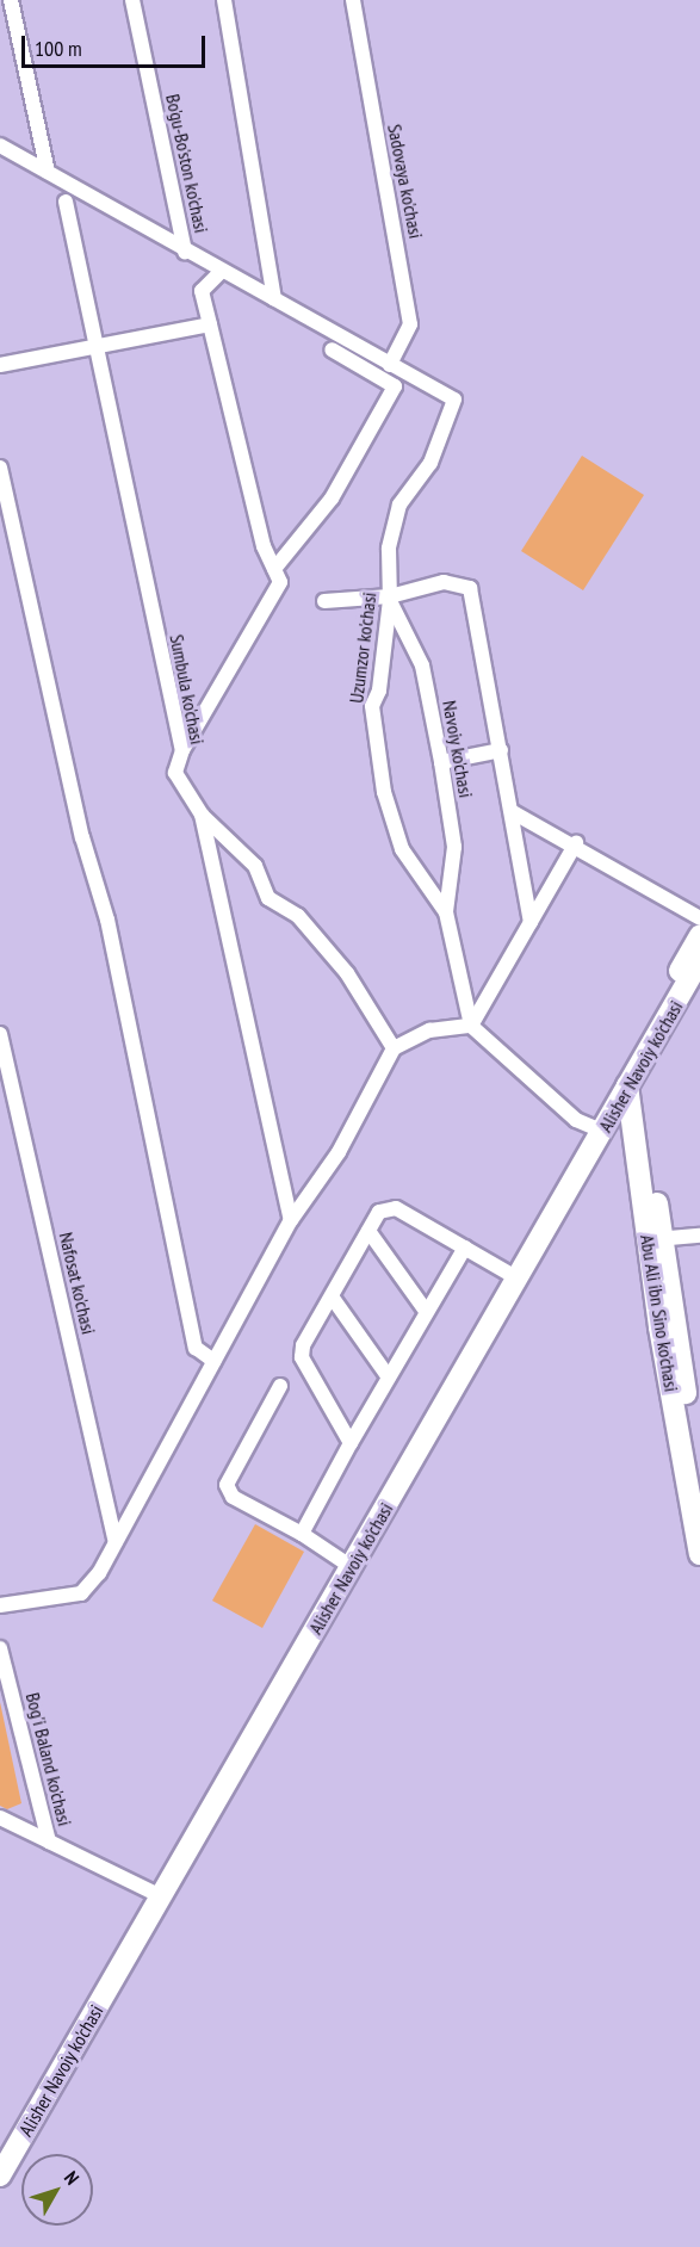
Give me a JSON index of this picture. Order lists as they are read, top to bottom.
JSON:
{
  "streets": {
    "main road": ["Alisher Navoiy ko'chasi", "Abu Ali ibn Sino ko'chasi"],
    "street": [
      "Bo'gu-Bo'ston ko'chasi",
      "Sadovaya ko'chasi",
      "Uzumzor ko'chasi",
      "Sumbula ko'chasi",
      "Navoiy ko'chasi",
      "Nafosat ko'chasi",
      "Bog'i Baland ko'chasi"
    ]
  },
  "crossings": [
    ["Sadovaya ko'chasi", "Uzumzor ko'chasi"],
    ["Uzumzor ko'chasi", "Navoiy ko'chasi"],
    ["Alisher Navoiy ko'chasi", "Abu Ali ibn Sino ko'chasi"],
    ["Alisher Navoiy ko'chasi", "Bog'i Baland ko'chasi"]
  ],
  "scale_bar": "100 m",
  "north": "top right"
}
